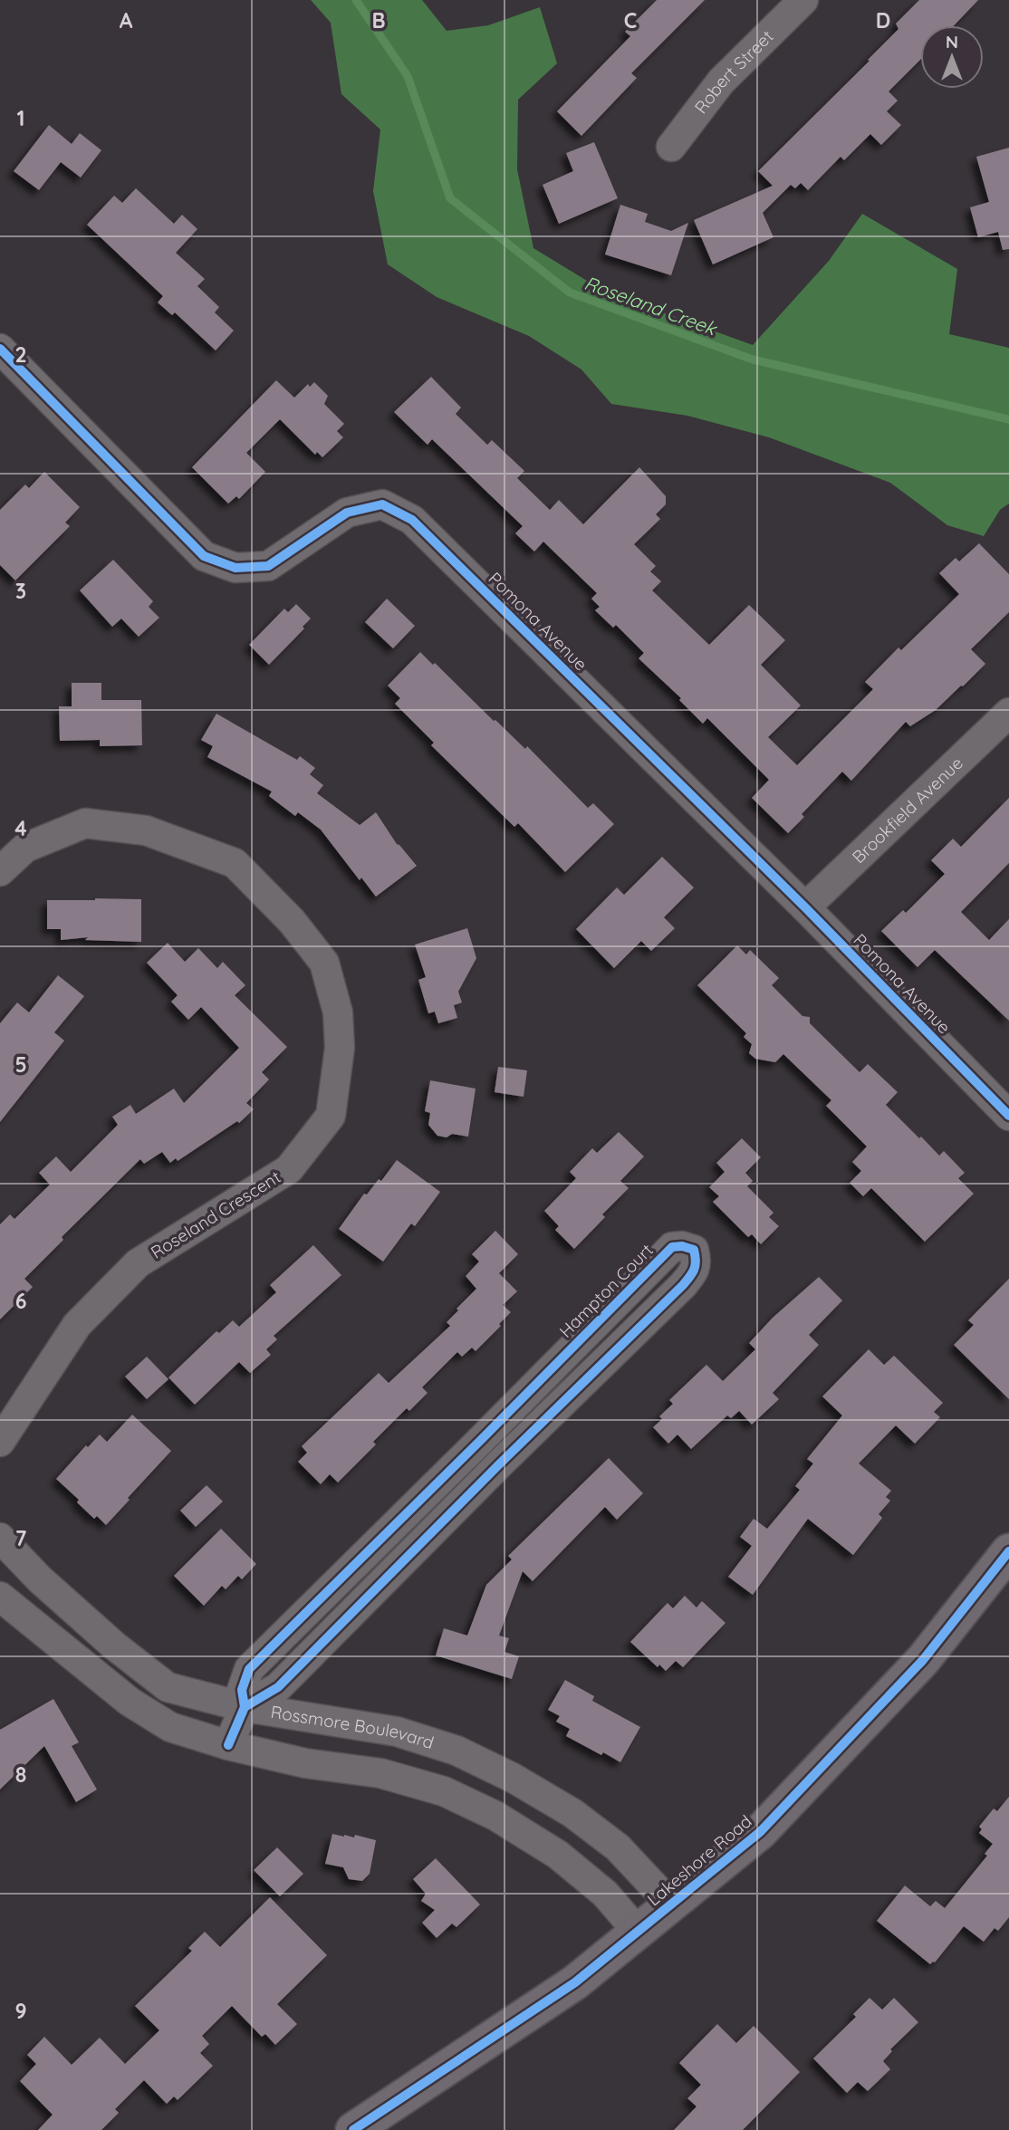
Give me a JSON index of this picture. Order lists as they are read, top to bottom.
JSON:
{
  "streets": {
    "main road": ["Lakeshore Road"],
    "street": [
      "Robert Street",
      "Pomona Avenue",
      "Brookfield Avenue",
      "Roseland Crescent",
      "Hampton Court",
      "Rossmore Boulevard"
    ]
  },
  "crossings": [
    ["Pomona Avenue", "Brookfield Avenue"],
    ["Hampton Court", "Rossmore Boulevard"],
    ["Rossmore Boulevard", "Lakeshore Road"]
  ],
  "water": ["Roseland Creek"],
  "north": "top",
  "grid": {
    "columns": [
      "A",
      "B",
      "C",
      "D"
    ],
    "rows": [
      "1",
      "2",
      "3",
      "4",
      "5",
      "6",
      "7",
      "8",
      "9"
    ]
  }
}
